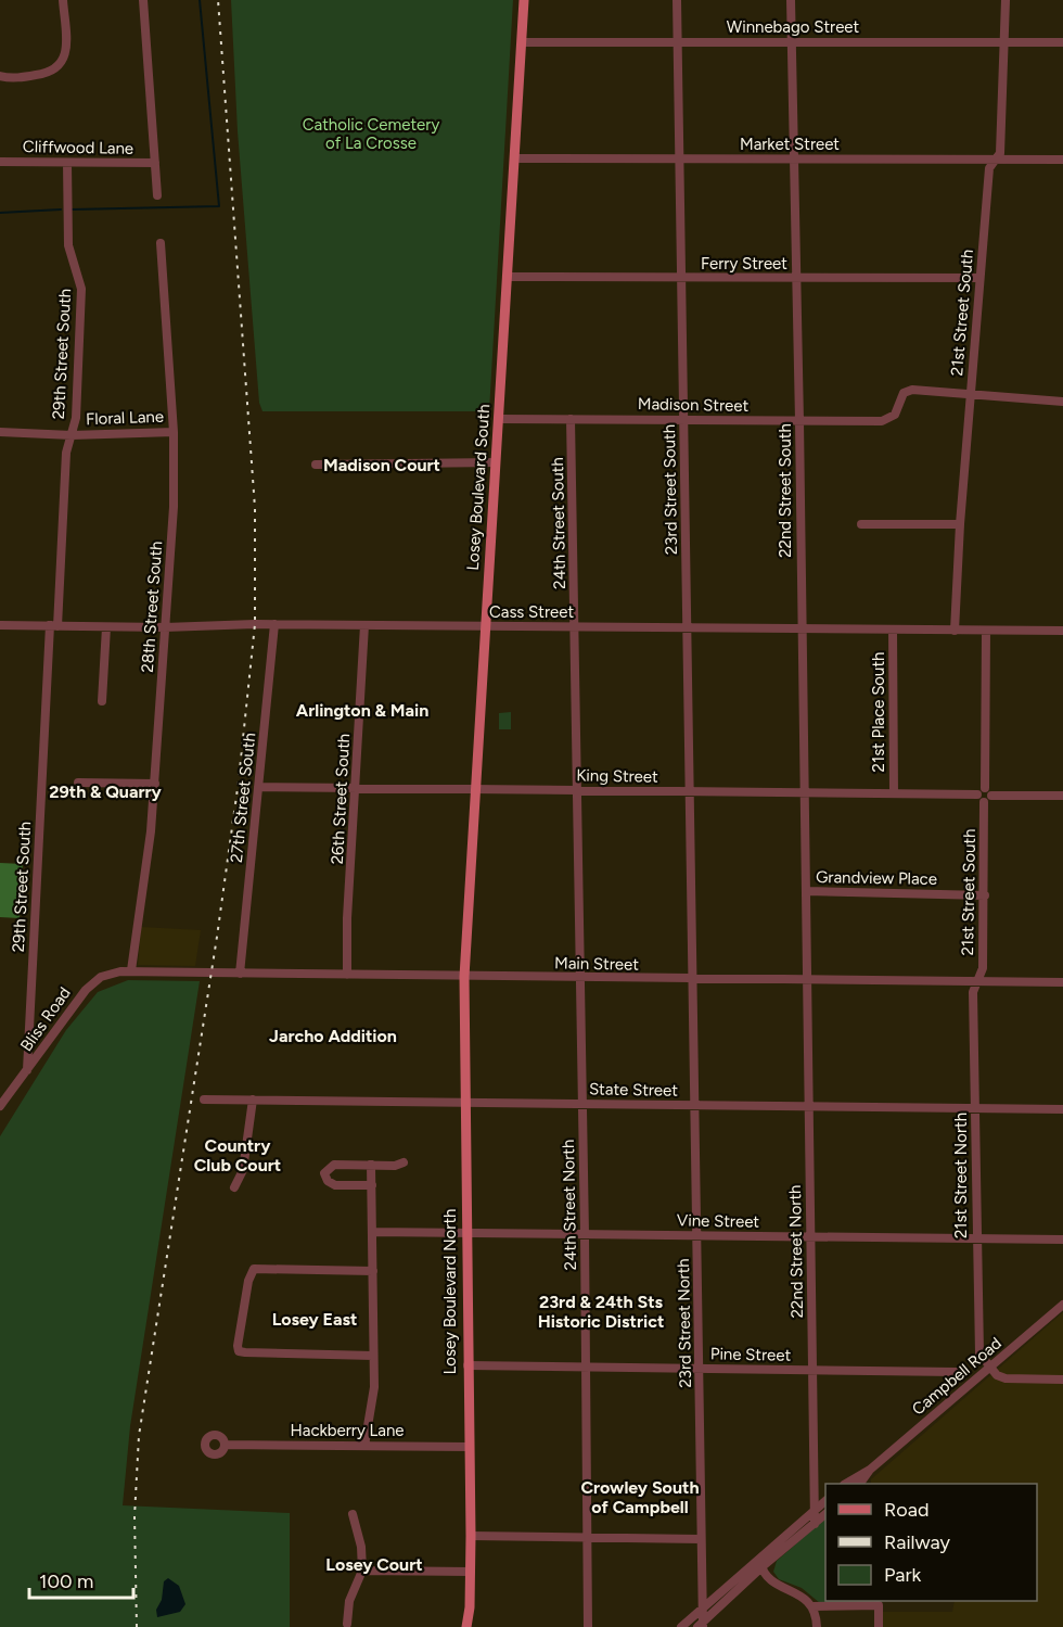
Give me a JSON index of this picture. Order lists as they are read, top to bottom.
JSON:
{
  "streets": {
    "main road": ["Losey Boulevard South", "Losey Boulevard North"],
    "street": [
      "Winnebago Street",
      "Market Street",
      "Cliffwood Lane",
      "Ferry Street",
      "21st Street South",
      "29th Street South",
      "Madison Street",
      "Floral Lane",
      "23rd Street South",
      "22nd Street South",
      "24th Street South",
      "28th Street South",
      "Cass Street",
      "21st Place South",
      "King Street",
      "27th Street South",
      "26th Street South",
      "Grandview Place",
      "Main Street",
      "Bliss Road",
      "State Street",
      "21st Street North",
      "24th Street North",
      "Vine Street",
      "22nd Street North",
      "23rd Street North",
      "Pine Street",
      "Campbell Road",
      "Hackberry Lane"
    ]
  },
  "crossings": [
    ["Winnebago Street", "21st Street South"],
    ["Winnebago Street", "Losey Boulevard South"],
    ["Winnebago Street", "23rd Street South"],
    ["Winnebago Street", "22nd Street South"],
    ["Market Street", "21st Street South"],
    ["Market Street", "Losey Boulevard South"],
    ["Market Street", "23rd Street South"],
    ["Market Street", "22nd Street South"],
    ["Cliffwood Lane", "29th Street South"],
    ["Ferry Street", "21st Street South"],
    ["Ferry Street", "Losey Boulevard South"],
    ["Ferry Street", "23rd Street South"],
    ["Ferry Street", "22nd Street South"],
    ["21st Street South", "Madison Street"],
    ["21st Street South", "Cass Street"],
    ["21st Street South", "Grandview Place"],
    ["21st Street South", "Main Street"],
    ["21st Street South", "21st Street North"],
    ["29th Street South", "Floral Lane"],
    ["29th Street South", "Cass Street"],
    ["29th Street South", "Bliss Road"],
    ["Madison Street", "Losey Boulevard South"],
    ["Madison Street", "23rd Street South"],
    ["Madison Street", "22nd Street South"],
    ["Madison Street", "24th Street South"],
    ["Floral Lane", "28th Street South"],
    ["Losey Boulevard South", "Cass Street"],
    ["Losey Boulevard South", "King Street"],
    ["Losey Boulevard South", "Main Street"],
    ["Losey Boulevard South", "Losey Boulevard North"],
    ["23rd Street South", "Cass Street"],
    ["23rd Street South", "King Street"],
    ["23rd Street South", "Main Street"],
    ["23rd Street South", "23rd Street North"],
    ["22nd Street South", "Cass Street"],
    ["22nd Street South", "King Street"],
    ["22nd Street South", "Grandview Place"],
    ["22nd Street South", "Main Street"],
    ["22nd Street South", "22nd Street North"],
    ["24th Street South", "Cass Street"],
    ["24th Street South", "King Street"],
    ["24th Street South", "Main Street"],
    ["24th Street South", "24th Street North"],
    ["28th Street South", "Cass Street"],
    ["28th Street South", "Main Street"],
    ["28th Street South", "Bliss Road"],
    ["Cass Street", "21st Place South"],
    ["Cass Street", "27th Street South"],
    ["Cass Street", "26th Street South"],
    ["21st Place South", "King Street"],
    ["King Street", "27th Street South"],
    ["King Street", "26th Street South"],
    ["27th Street South", "Main Street"],
    ["26th Street South", "Main Street"],
    ["Main Street", "Bliss Road"],
    ["Main Street", "21st Street North"],
    ["Main Street", "24th Street North"],
    ["Main Street", "22nd Street North"],
    ["Main Street", "Losey Boulevard North"],
    ["Main Street", "23rd Street North"],
    ["State Street", "21st Street North"],
    ["State Street", "24th Street North"],
    ["State Street", "22nd Street North"],
    ["State Street", "Losey Boulevard North"],
    ["State Street", "23rd Street North"],
    ["21st Street North", "Vine Street"],
    ["21st Street North", "Campbell Road"],
    ["24th Street North", "Vine Street"],
    ["24th Street North", "Pine Street"],
    ["Vine Street", "22nd Street North"],
    ["Vine Street", "Losey Boulevard North"],
    ["Vine Street", "23rd Street North"],
    ["22nd Street North", "Pine Street"],
    ["Losey Boulevard North", "Pine Street"],
    ["Losey Boulevard North", "Hackberry Lane"],
    ["23rd Street North", "Pine Street"]
  ],
  "districts": [
    "Madison Court",
    "Arlington & Main",
    "29th & Quarry",
    "Jarcho Addition",
    "Country Club Court",
    "23rd & 24th Sts Historic District",
    "Losey East",
    "Crowley South of Campbell",
    "Losey Court"
  ],
  "parks": ["Catholic Cemetery of La Crosse"],
  "legend": ["Road", "Railway", "Park"],
  "scale_bar": "100 m"
}
